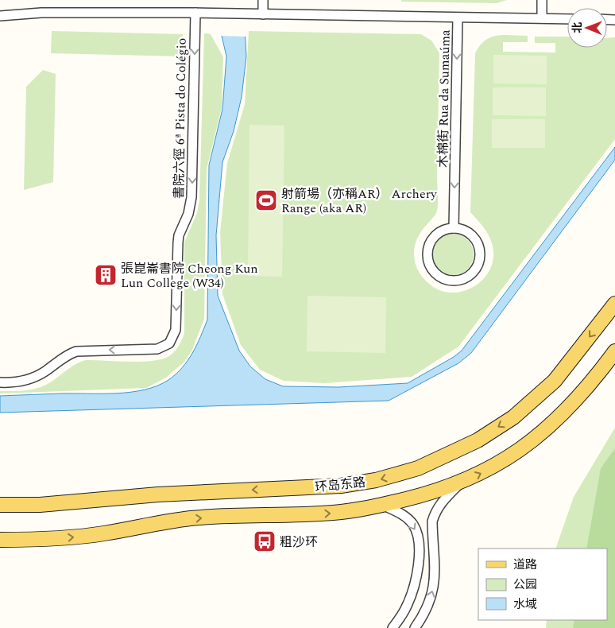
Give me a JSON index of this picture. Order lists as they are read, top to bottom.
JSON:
{
  "streets": {
    "main road": ["环岛东路"],
    "street": ["木棉街 Rua da Sumaúma", "書院六徑 6ª Pista do Colégio"]
  },
  "one_way": ["木棉街 Rua da Sumaúma", "書院六徑 6ª Pista do Colégio"],
  "places": {
    "sports": ["射箭場（亦稱AR） Archery Range (aka AR)"],
    "building": ["張崑崙書院 Cheong Kun Lun College (W34)"],
    "bus stop": ["粗沙环"]
  },
  "legend": ["道路", "公园", "水域"],
  "north": "left"
}
